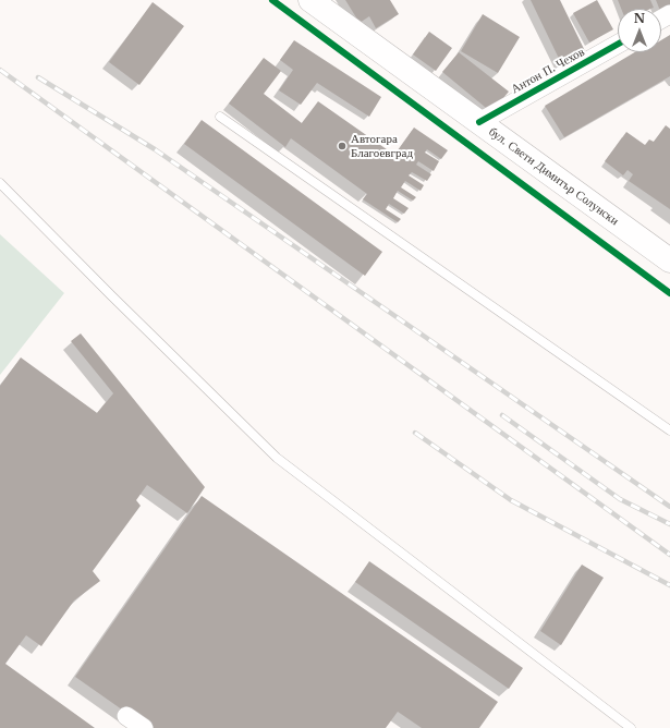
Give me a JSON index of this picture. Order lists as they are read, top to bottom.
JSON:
{
  "streets": {
    "main road": ["бул. Свети Димитър Солунски"],
    "street": ["Антон П. Чехов"]
  },
  "crossings": [
    ["Антон П. Чехов", "бул. Свети Димитър Солунски"]
  ],
  "places": ["Автогара Благоевград"],
  "north": "top"
}
